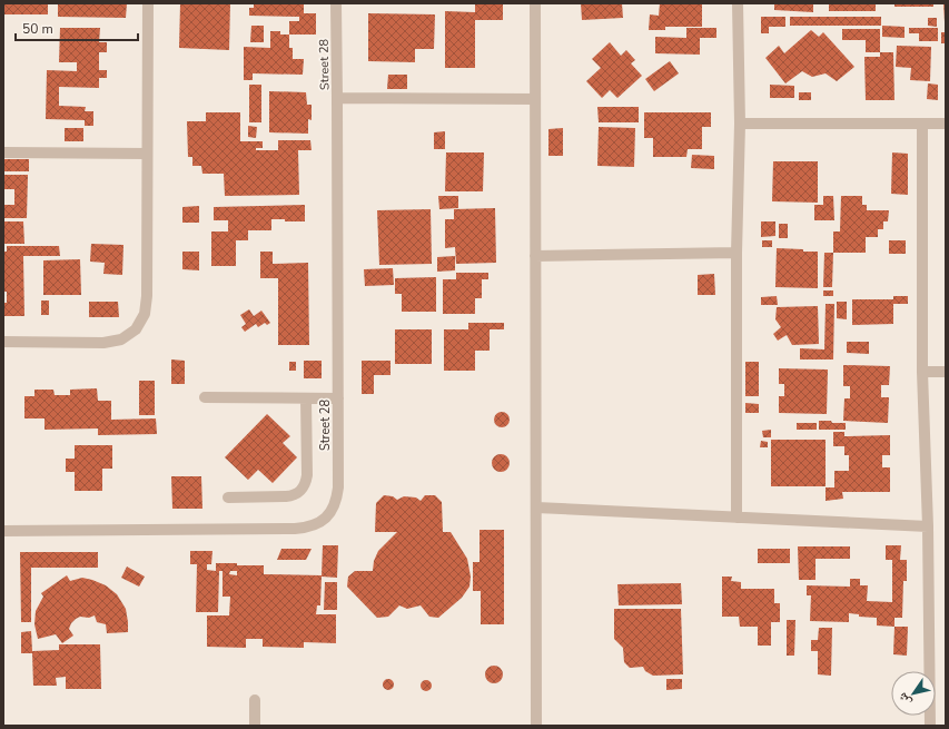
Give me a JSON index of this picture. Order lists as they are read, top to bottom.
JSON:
{
  "streets": {
    "street": ["Street 28"]
  },
  "scale_bar": "50 m",
  "north": "bottom left"
}
